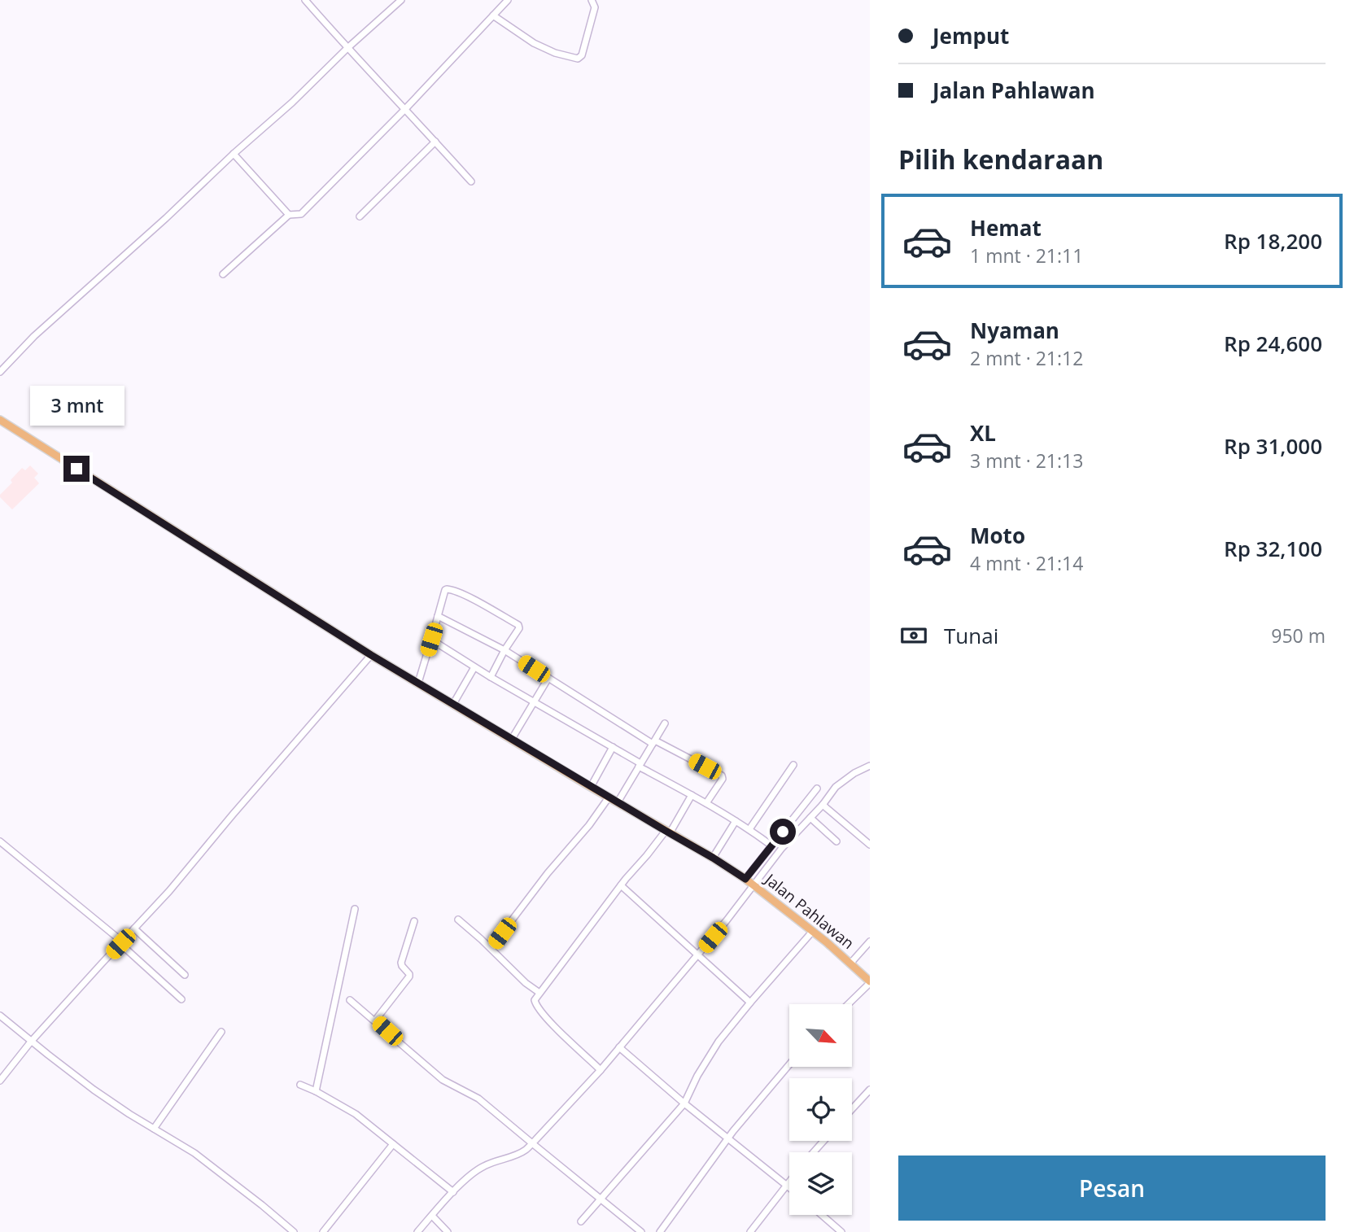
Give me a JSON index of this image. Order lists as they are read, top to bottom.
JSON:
{
  "streets": {
    "main road": ["Jalan Pahlawan"]
  },
  "north": "bottom right",
  "page": {
    "banner": ["Jemput", "Jalan Pahlawan"],
    "heading": "Pilih kendaraan",
    "list": [
      {
        "name": "Hemat",
        "note": "1 mnt · 21:11",
        "value": "Rp 18,200"
      },
      {
        "name": "Nyaman",
        "note": "2 mnt · 21:12",
        "value": "Rp 24,600"
      },
      {
        "name": "XL",
        "note": "3 mnt · 21:13",
        "value": "Rp 31,000"
      },
      {
        "name": "Moto",
        "note": "4 mnt · 21:14",
        "value": "Rp 32,100"
      }
    ],
    "bubble": "3 mnt",
    "pay": ["Tunai", "950 m"],
    "buttons": "Pesan"
  }
}
